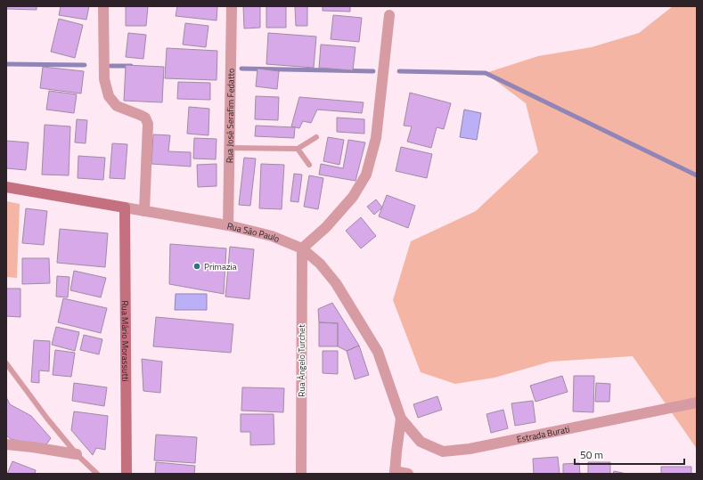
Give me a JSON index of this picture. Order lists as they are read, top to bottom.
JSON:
{
  "streets": {
    "main road": ["Rua São Paulo", "Rua Mário Morassutti"],
    "street": ["Rua José Serafim Fedatto", "Rua Ângelo Turchet", "Estrada Burati"]
  },
  "crossings": [
    ["Rua José Serafim Fedatto", "Rua São Paulo"],
    ["Rua São Paulo", "Rua Mário Morassutti"],
    ["Rua São Paulo", "Rua Ângelo Turchet"],
    ["Rua São Paulo", "Estrada Burati"]
  ],
  "places": ["Primazia"],
  "scale_bar": "50 m"
}
